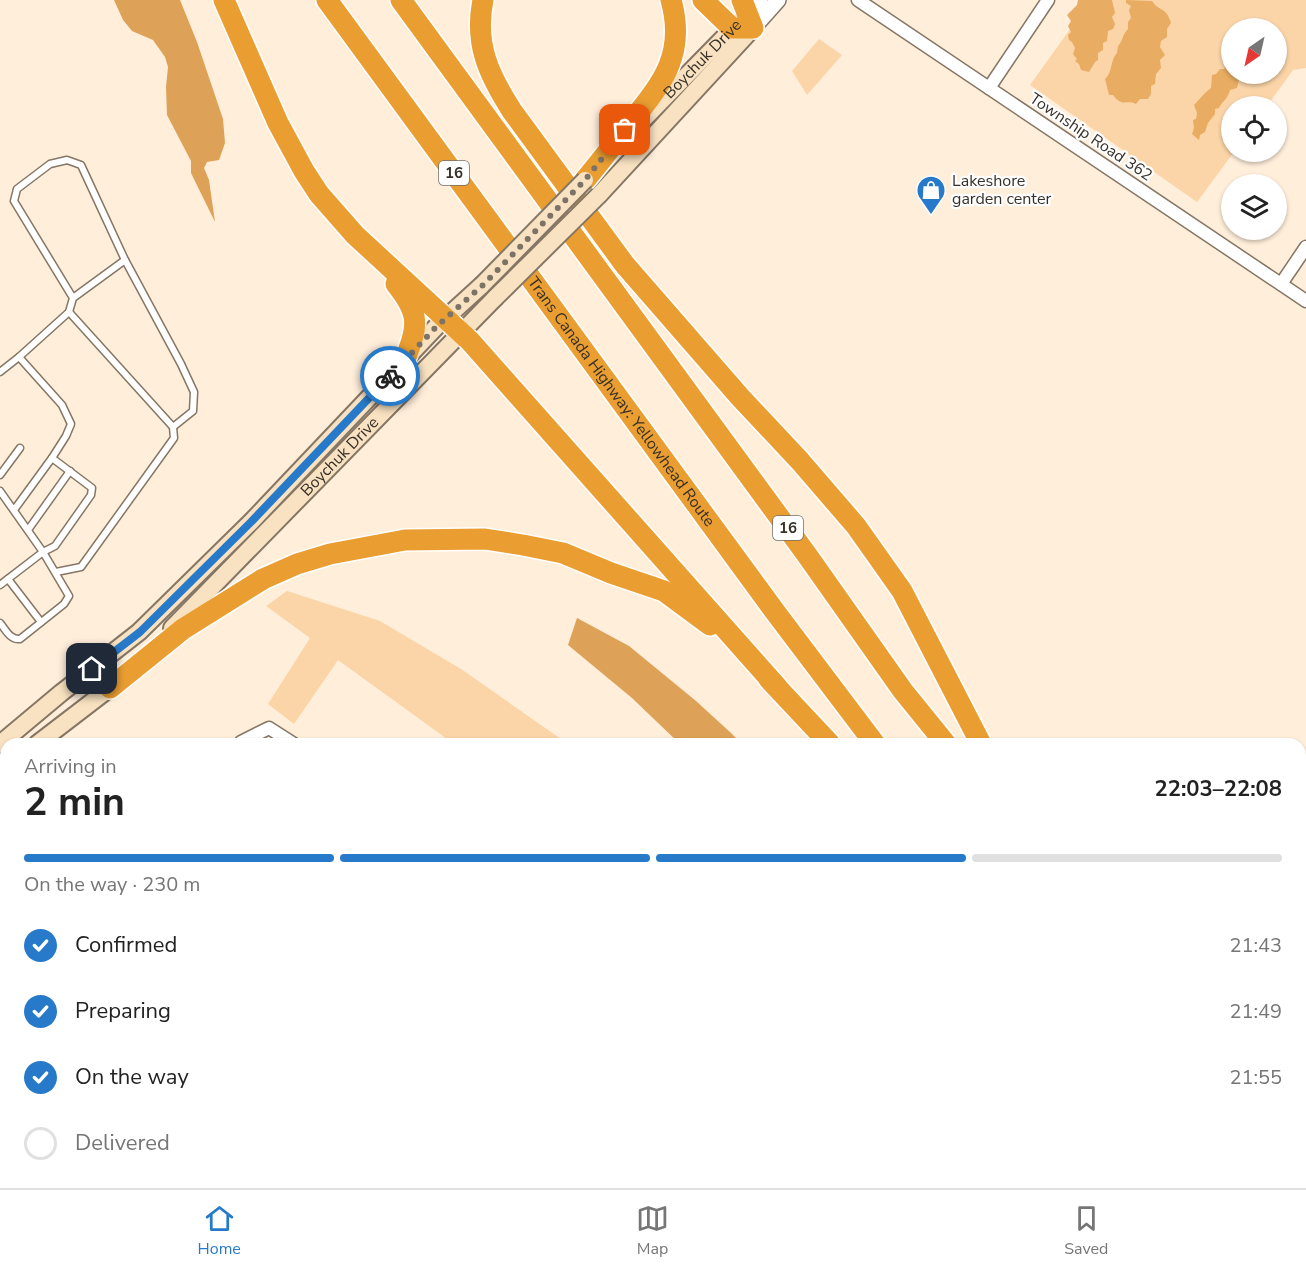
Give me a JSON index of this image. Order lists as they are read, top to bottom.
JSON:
{
  "streets": {
    "highway": ["16", "Trans Canada Highway: Yellowhead Route"],
    "main road": ["Boychuk Drive"],
    "street": ["Township Road 362"]
  },
  "places": {
    "shop": ["Lakeshore garden center"]
  },
  "north": "bottom left",
  "page": {
    "heading": ["2 min", "Arriving in", "22:03–22:08"],
    "bar": "On the way · 230 m",
    "list": [
      ["Confirmed", "21:43"],
      ["Preparing", "21:49"],
      ["On the way", "21:55"],
      "Delivered"
    ],
    "tabs": ["Home", "Map", "Saved"]
  }
}
